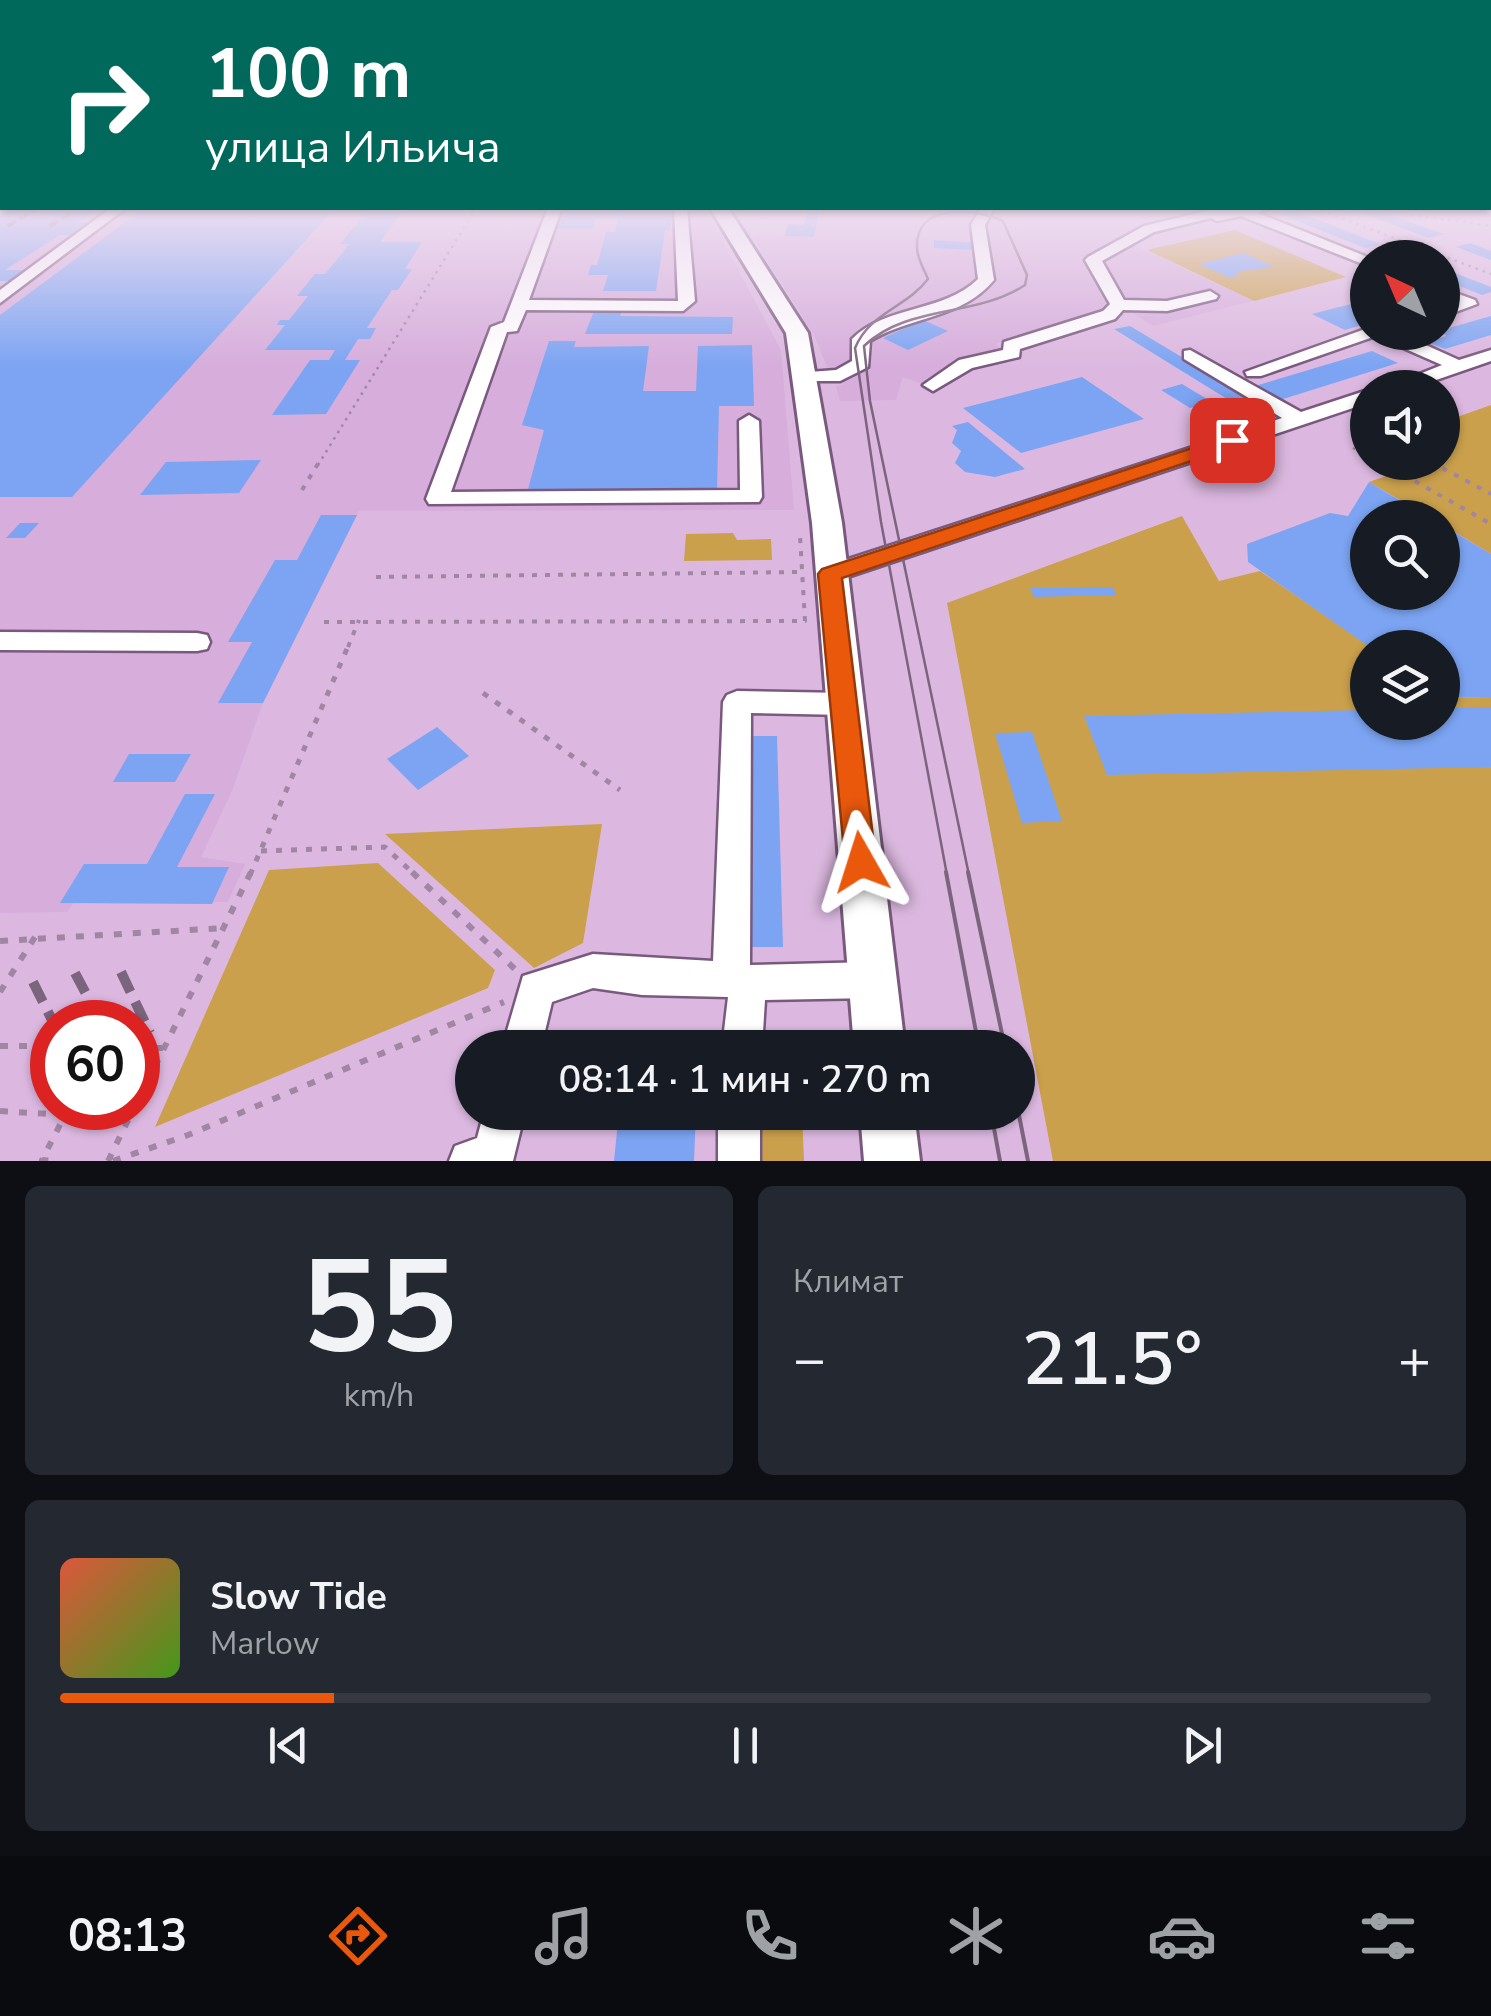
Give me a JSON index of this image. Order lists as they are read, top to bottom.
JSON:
{
  "north": "top left",
  "page": {
    "turn": ["100 m", "улица Ильича"],
    "limit": "60",
    "trip": "08:14 · 1 мин · 270 m",
    "tile": [
      ["55", "km/h"],
      "Климат"
    ],
    "heat": ["−", "21.5°", "+"],
    "song": ["Slow Tide", "Marlow"],
    "tabs": "08:13"
  }
}
